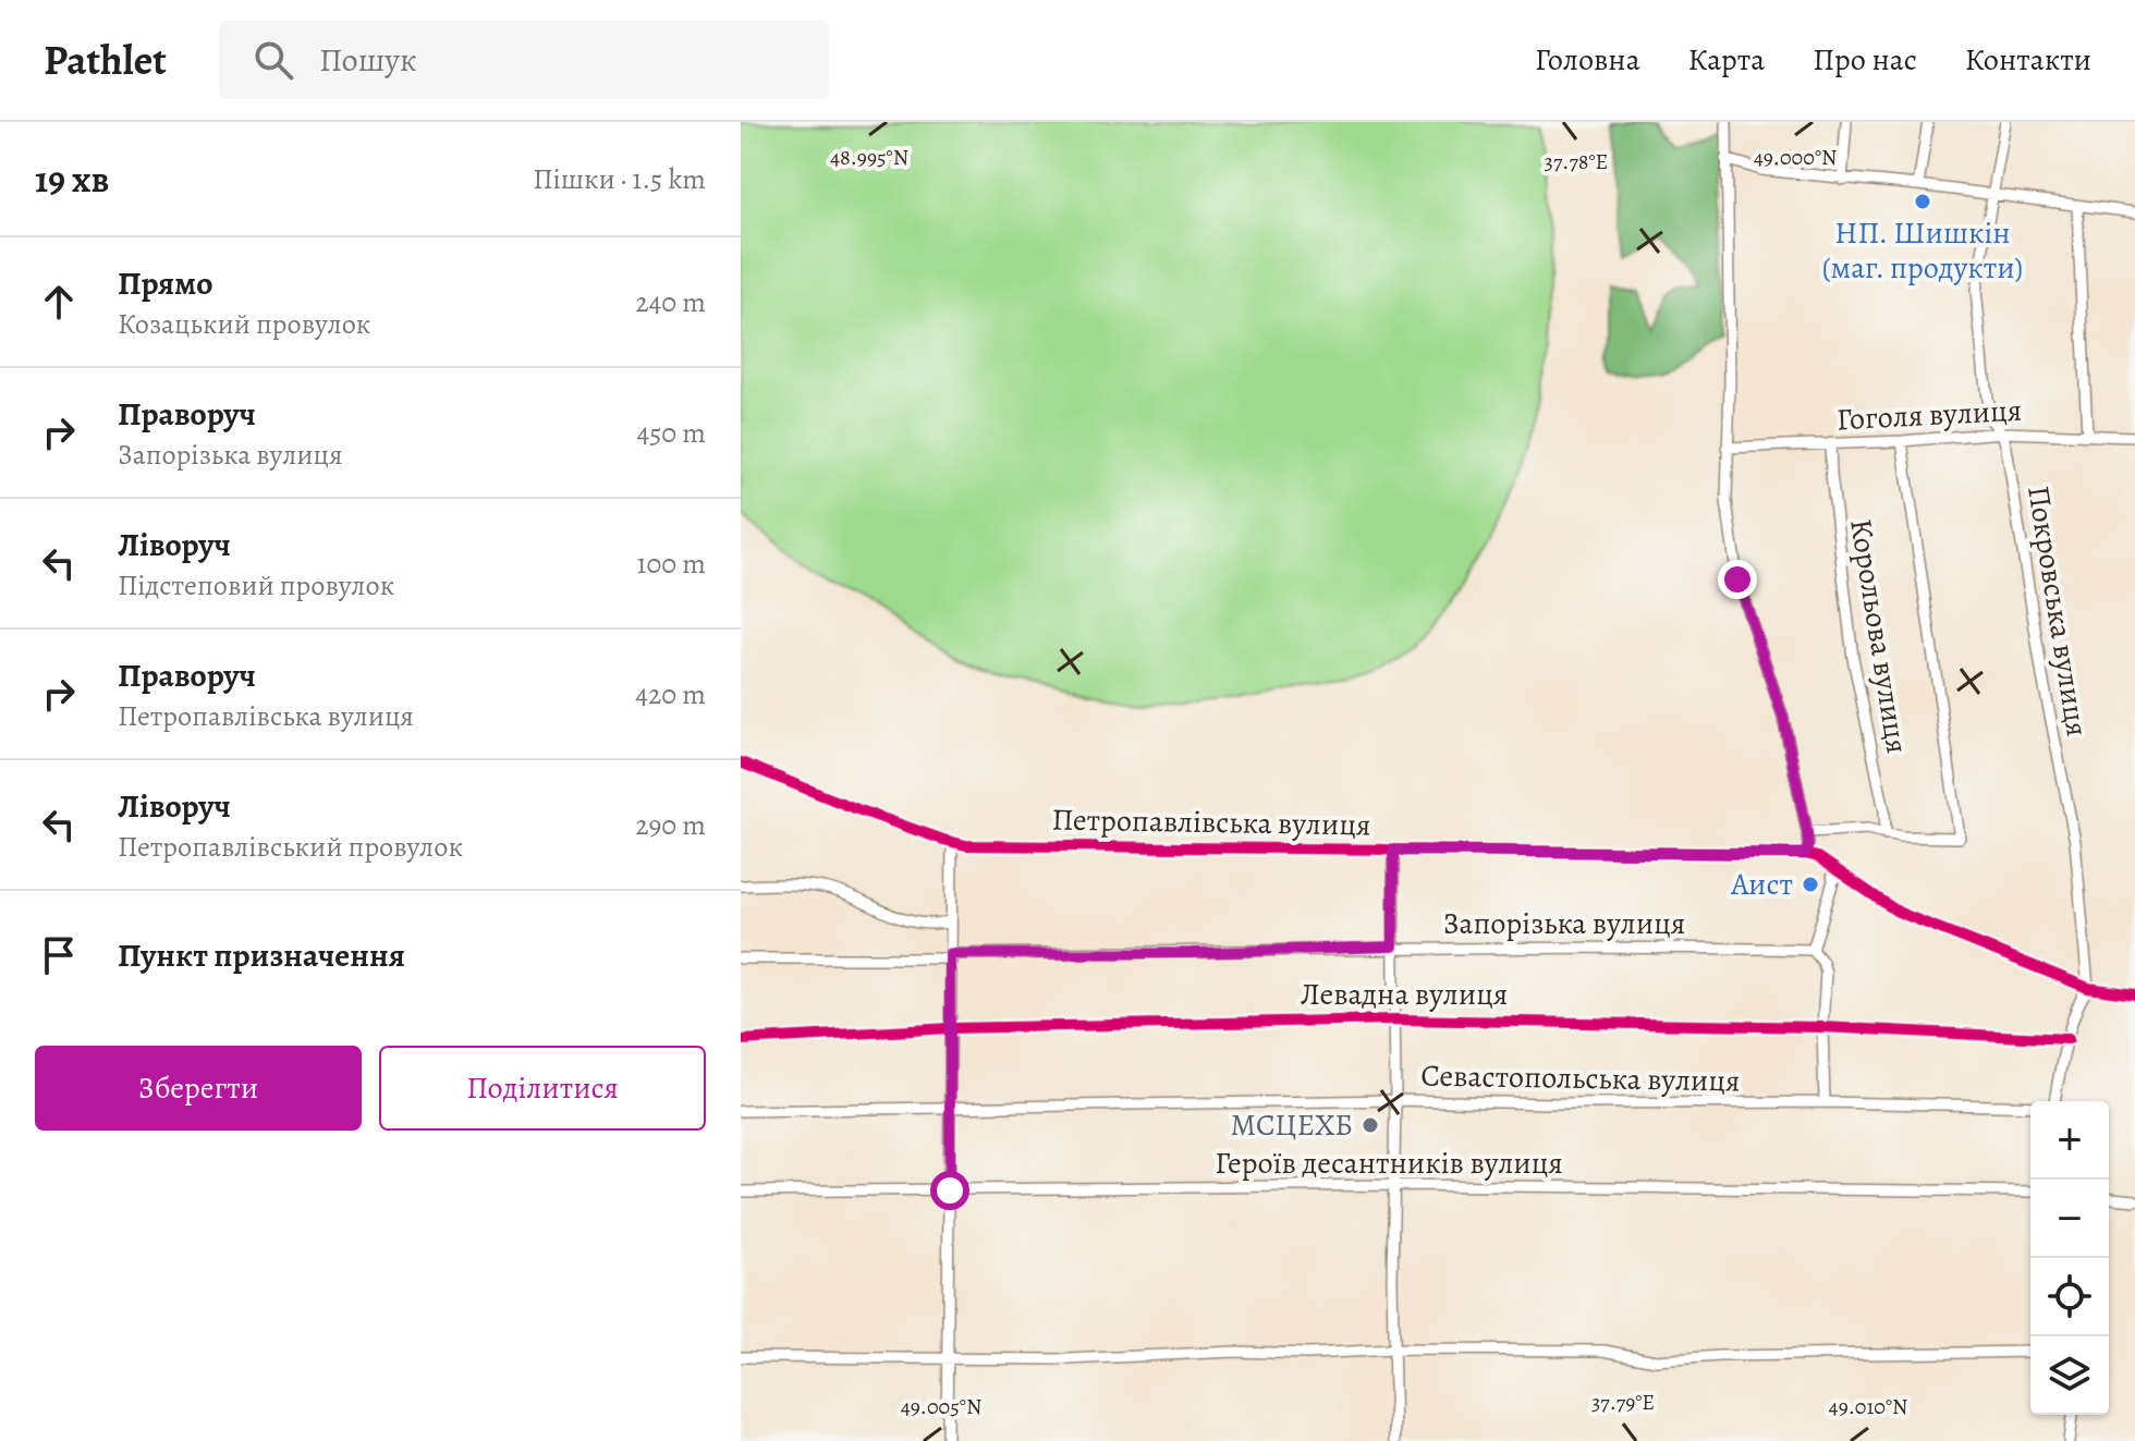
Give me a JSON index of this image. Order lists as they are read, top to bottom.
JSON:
{
  "streets": {
    "street": [
      "Гоголя вулиця",
      "Покровська вулиця",
      "Корольова вулиця",
      "Петропавлівська вулиця",
      "Запорізька вулиця",
      "Левадна вулиця",
      "Севастопольська вулиця",
      "Героїв десантників вулиця"
    ]
  },
  "crossings": [
    ["Гоголя вулиця", "Покровська вулиця"],
    ["Гоголя вулиця", "Корольова вулиця"],
    ["Покровська вулиця", "Петропавлівська вулиця"],
    ["Покровська вулиця", "Левадна вулиця"]
  ],
  "places": ["НП. Шишкін (маг. продукти)", "Аист", "МСЦЕХБ"],
  "page": {
    "header": "Pathlet",
    "search": "Пошук",
    "nav": [
      "Головна",
      "Карта",
      "Про нас",
      "Контакти"
    ],
    "heading": ["19 хв", "Пішки · 1.5 km"],
    "list": [
      ["Прямо", "Козацький провулок", "240 m"],
      ["Праворуч", "Запорізька вулиця", "450 m"],
      ["Ліворуч", "Підстеповий провулок", "100 m"],
      ["Праворуч", "Петропавлівська вулиця", "420 m"],
      ["Ліворуч", "Петропавлівський провулок", "290 m"],
      "Пункт призначення"
    ],
    "buttons": ["Зберегти", "Поділитися"],
    "map_buttons": ["+", "−"]
  },
  "coordinates": [
    "49.000°N",
    "48.995°N",
    "37.78°E",
    "37.79°E",
    "49.005°N",
    "49.010°N"
  ]
}
